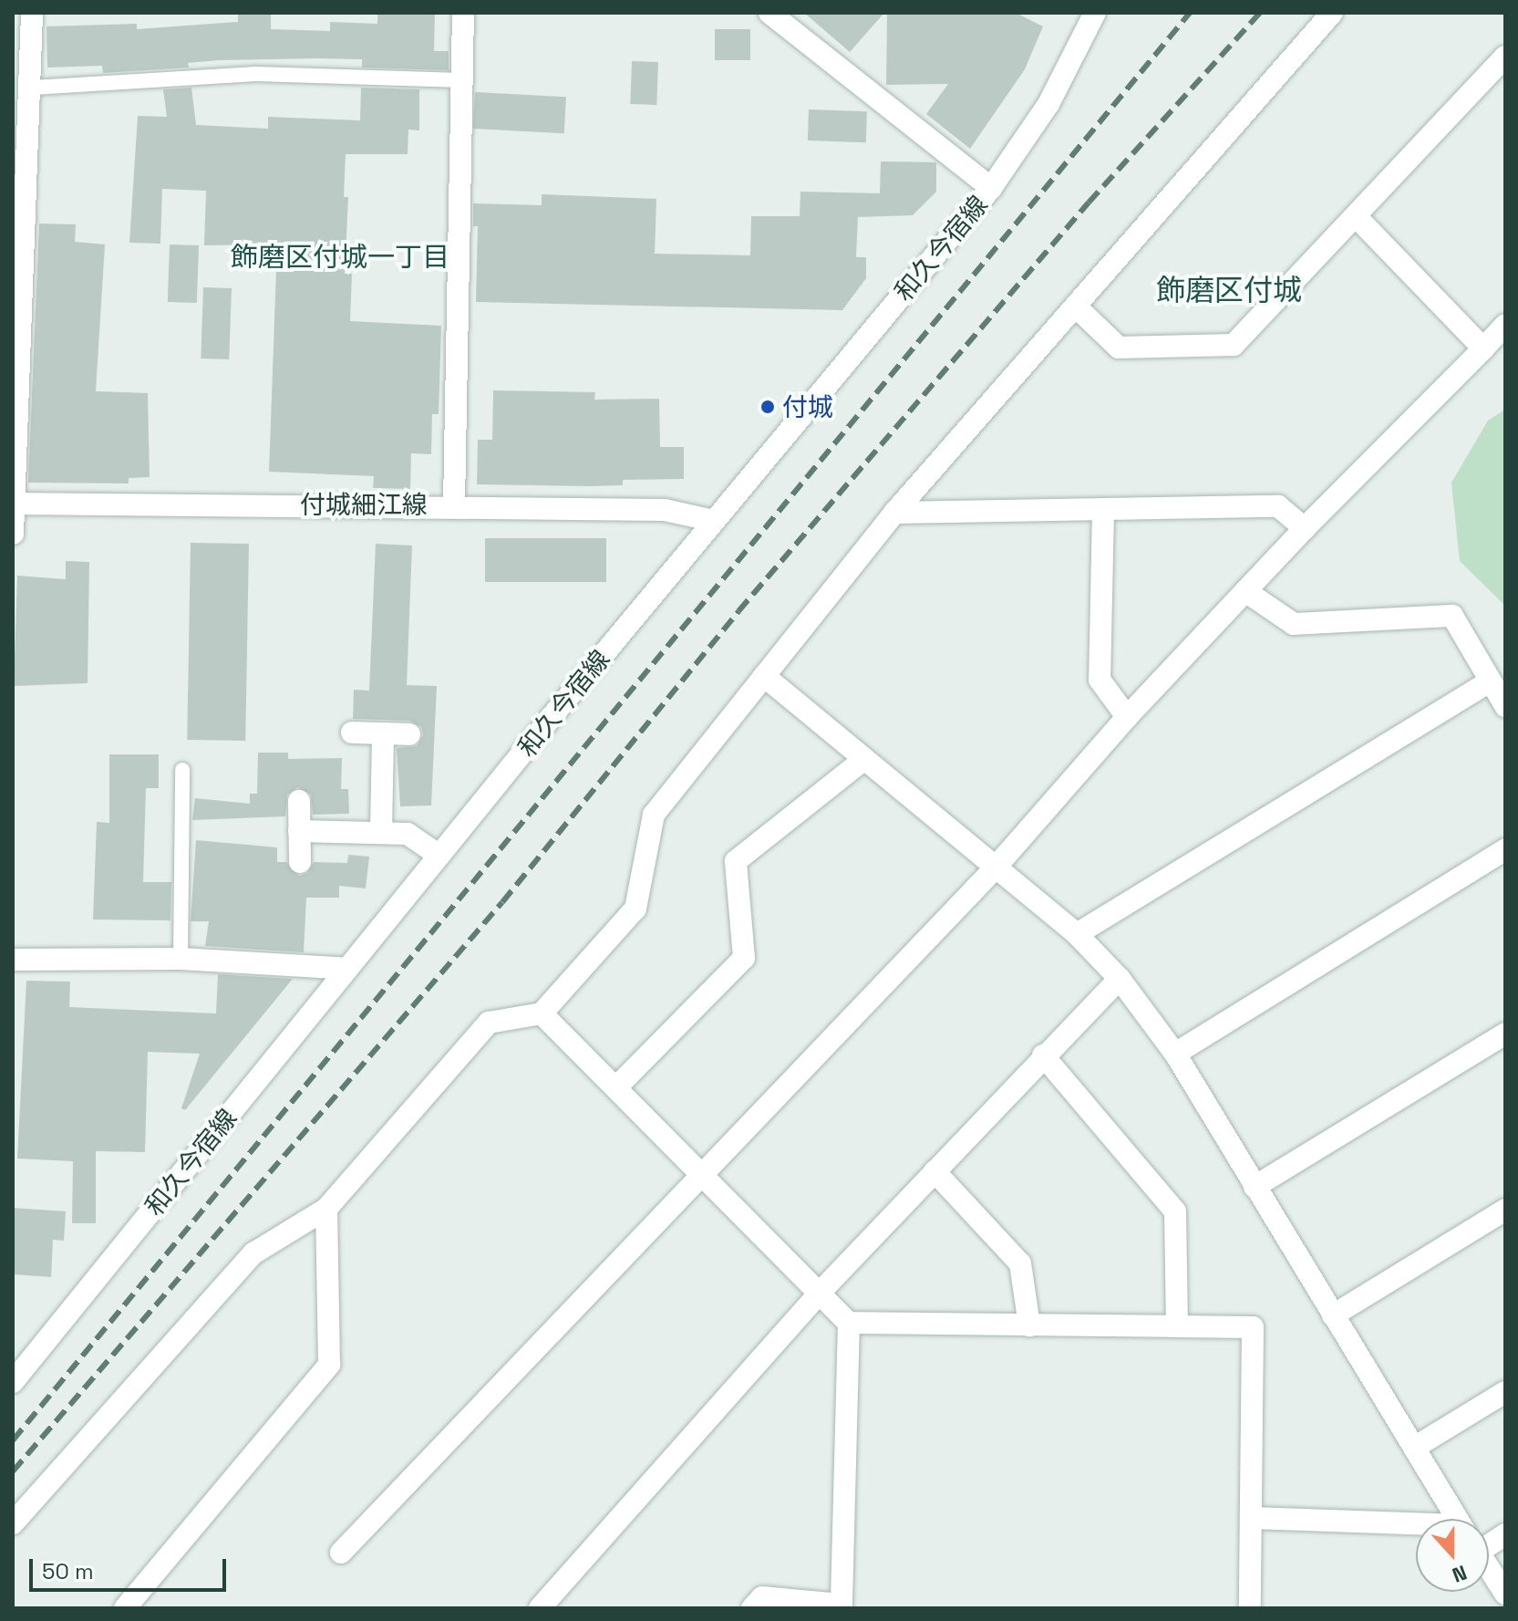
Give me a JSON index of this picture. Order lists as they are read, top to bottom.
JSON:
{
  "streets": {
    "street": ["和久今宿線", "付城細江線"]
  },
  "crossings": [
    ["和久今宿線", "付城細江線"]
  ],
  "districts": ["飾磨区付城一丁目", "飾磨区付城"],
  "places": ["付城"],
  "scale_bar": "50 m",
  "north": "bottom"
}
